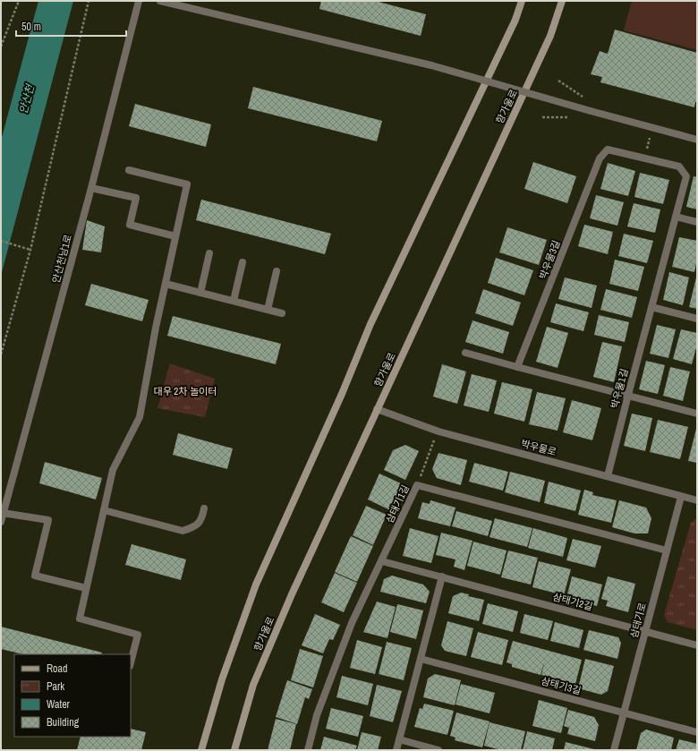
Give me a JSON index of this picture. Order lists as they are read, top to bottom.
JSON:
{
  "streets": {
    "main road": ["항가울로"],
    "street": [
      "안산천남1로",
      "박우물3길",
      "박우물1길",
      "박우물로",
      "삼태기1길",
      "삼태기2길",
      "삼태기로",
      "삼태기3길"
    ]
  },
  "crossings": [
    ["항가울로", "박우물로"],
    ["박우물3길", "박우물1길"],
    ["박우물1길", "박우물로"],
    ["박우물로", "삼태기로"],
    ["삼태기1길", "삼태기2길"],
    ["삼태기1길", "삼태기로"],
    ["삼태기2길", "삼태기로"],
    ["삼태기로", "삼태기3길"]
  ],
  "water": ["안산천"],
  "parks": ["대우 2차 놀이터"],
  "legend": [
    "Road",
    "Park",
    "Water",
    "Building"
  ],
  "scale_bar": "50 m"
}
